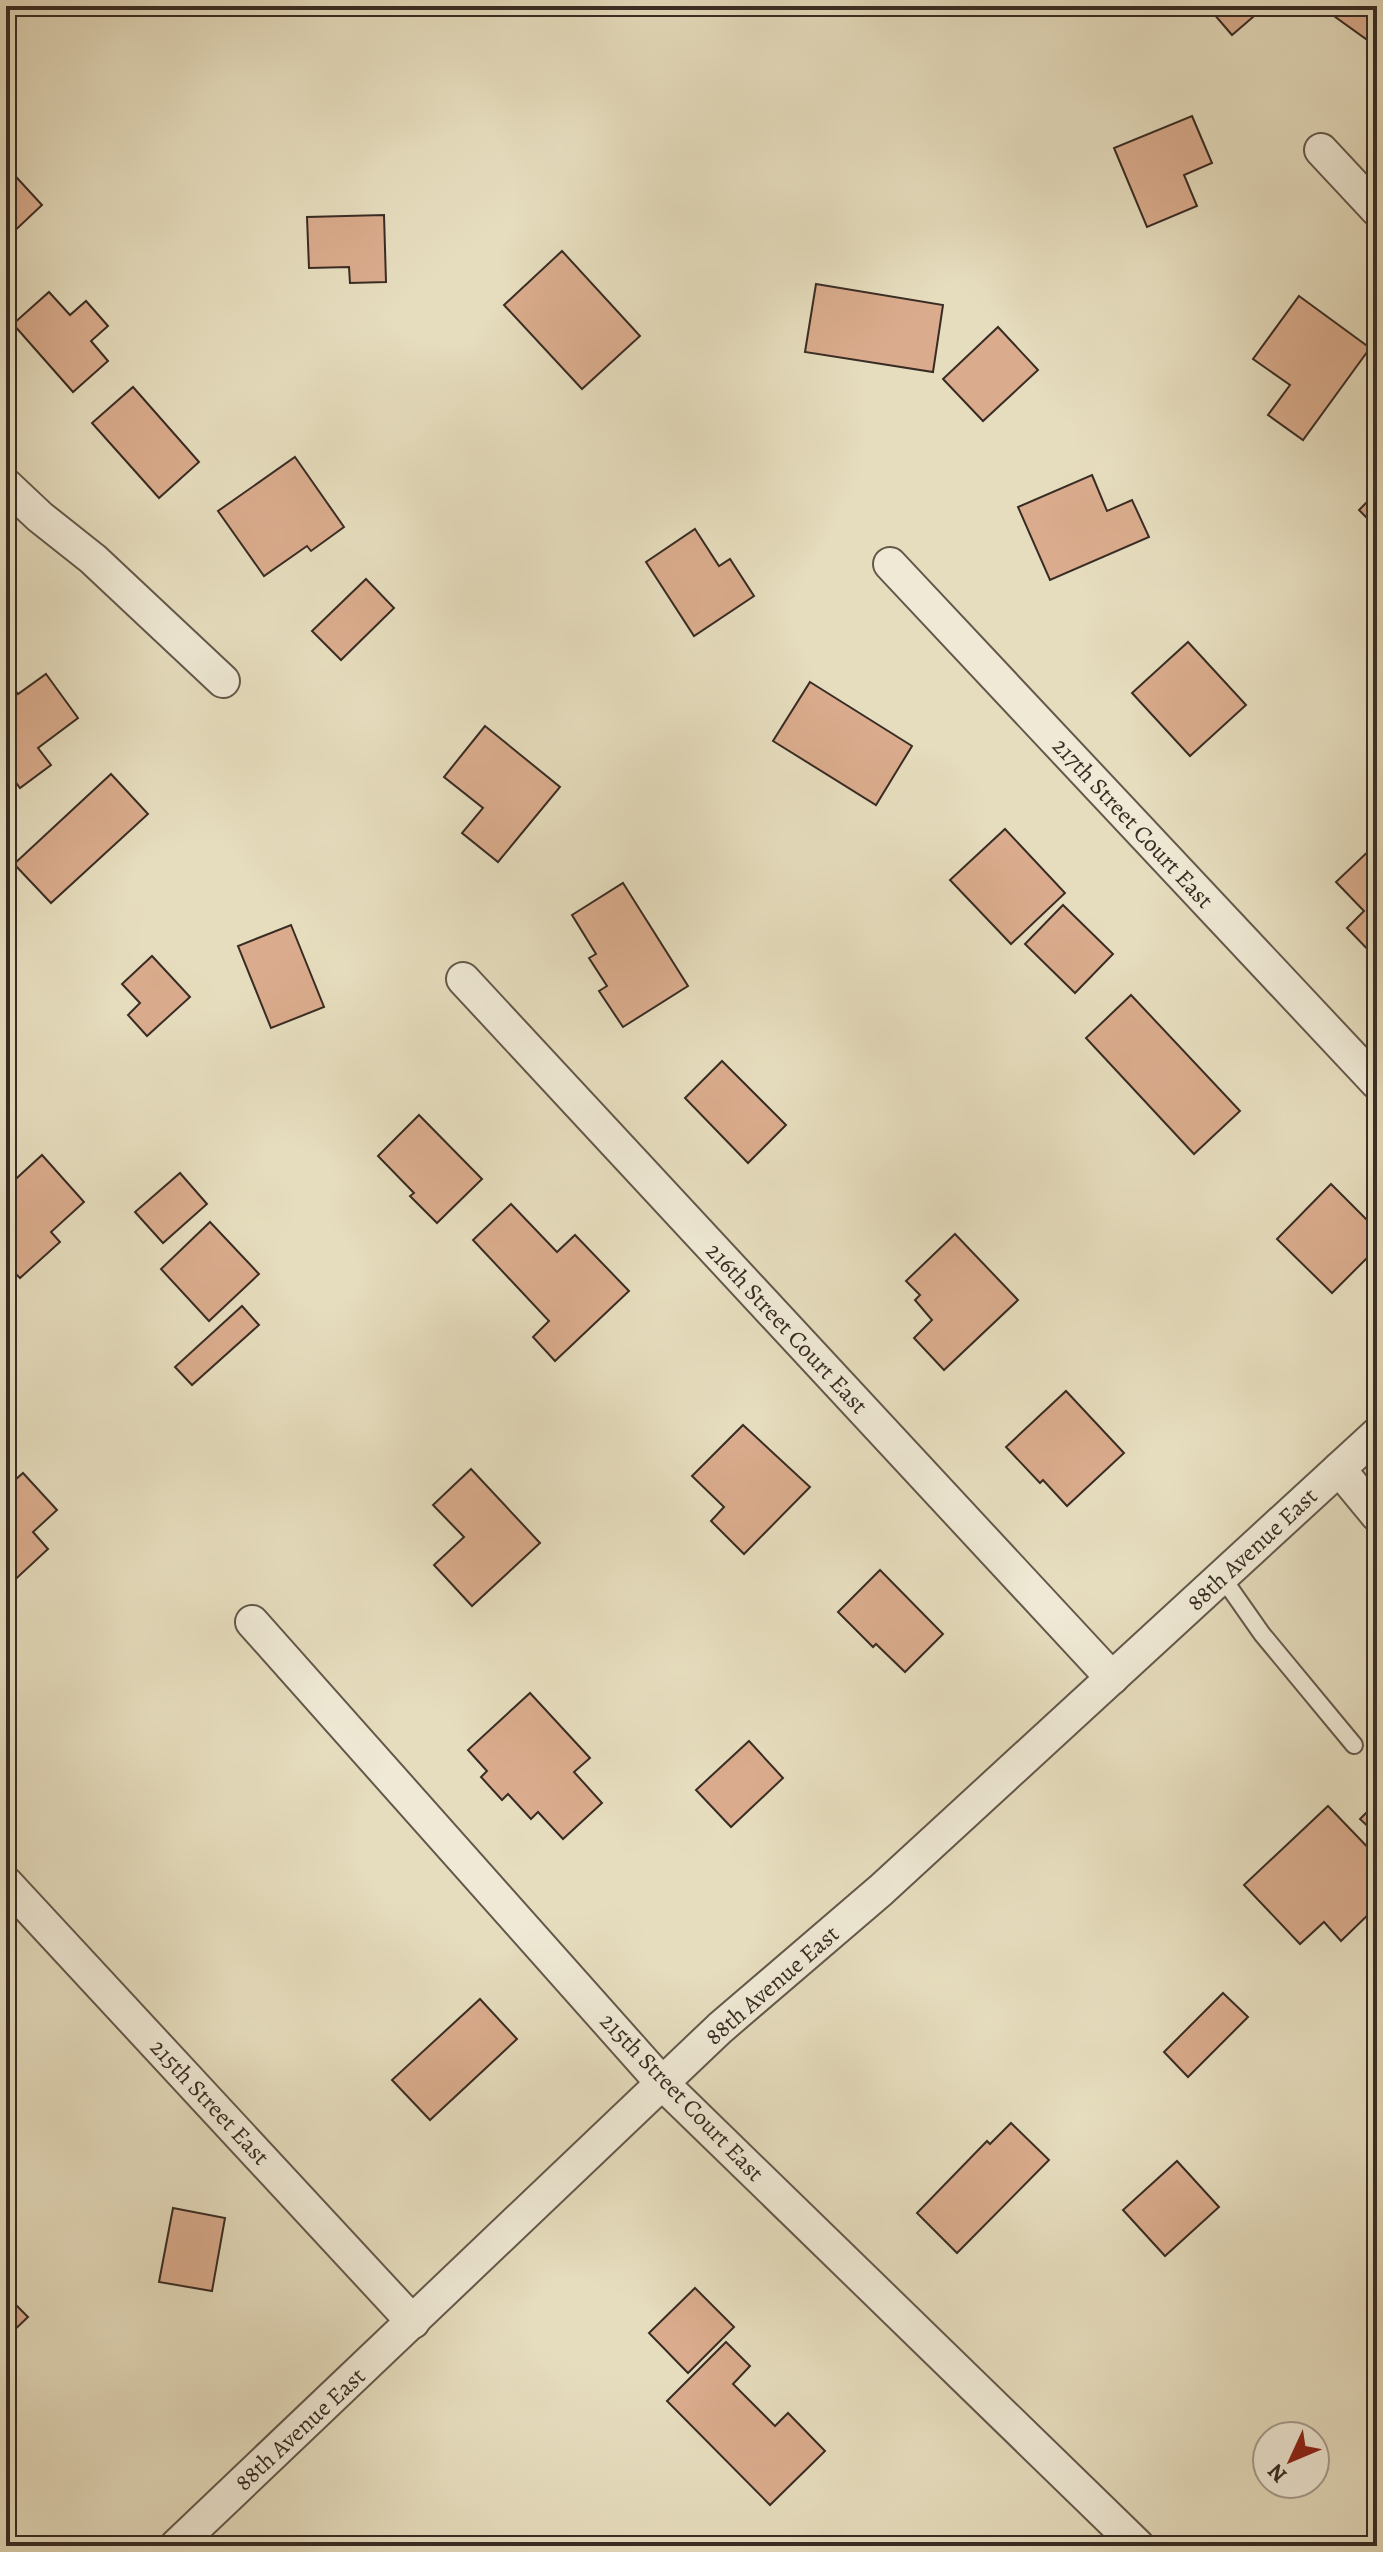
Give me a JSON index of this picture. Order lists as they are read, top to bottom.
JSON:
{
  "streets": {
    "street": [
      "217th Street Court East",
      "216th Street Court East",
      "88th Avenue East",
      "215th Street Court East",
      "215th Street East"
    ]
  },
  "crossings": [
    ["216th Street Court East", "88th Avenue East"],
    ["88th Avenue East", "215th Street Court East"],
    ["88th Avenue East", "215th Street East"]
  ],
  "north": "bottom left"
}
